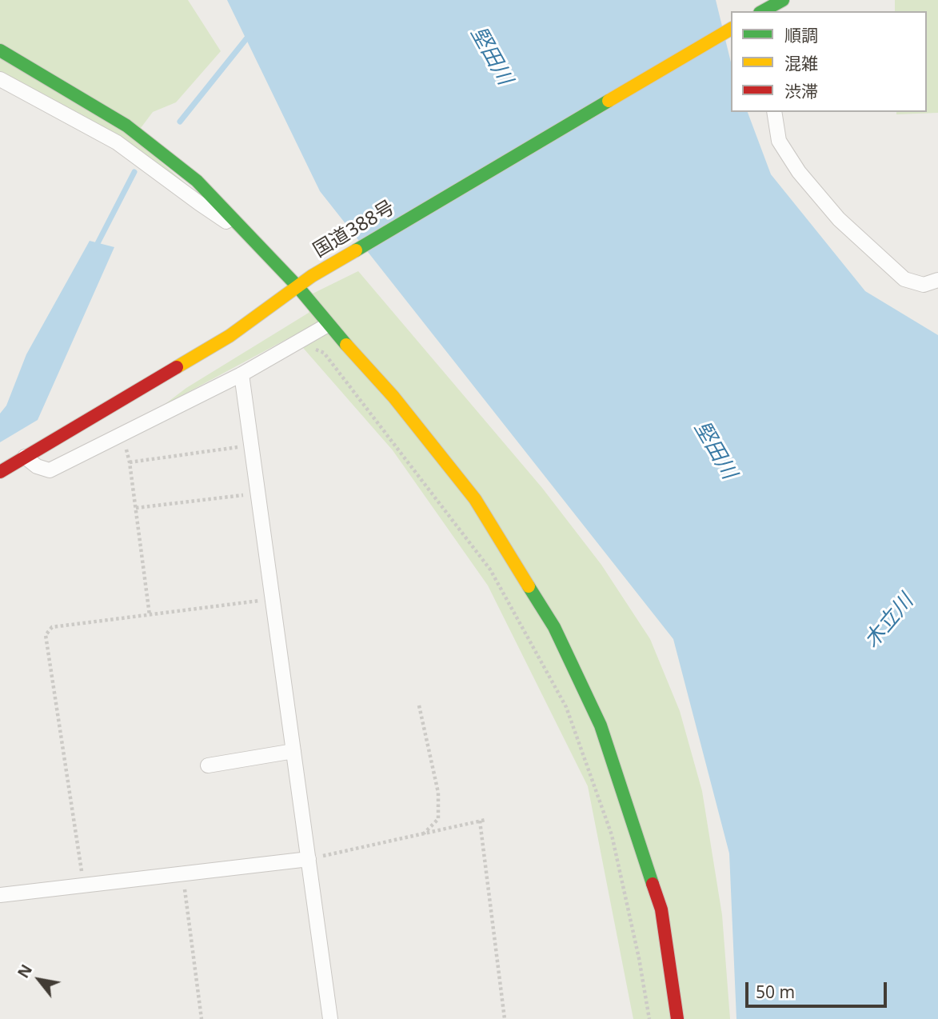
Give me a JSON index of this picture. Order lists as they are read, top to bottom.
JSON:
{
  "streets": {
    "main road": ["国道388号"]
  },
  "water": ["堅田川", "木立川"],
  "legend": ["順調", "混雑", "渋滞"],
  "scale_bar": "50 m",
  "north": "top left"
}
